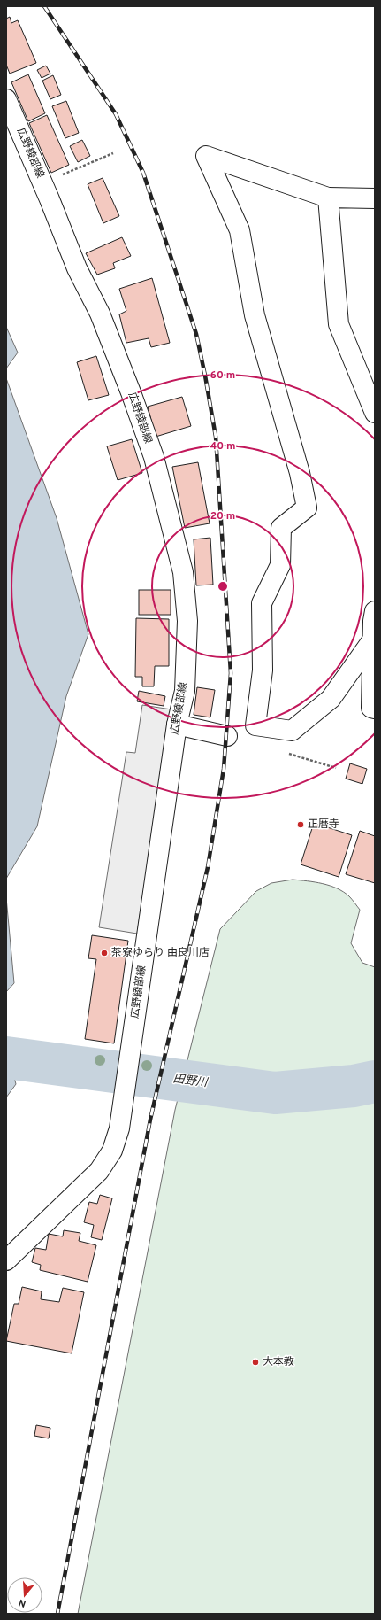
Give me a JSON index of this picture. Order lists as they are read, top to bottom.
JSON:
{
  "streets": {
    "street": ["広野綾部線"]
  },
  "water": ["田野川"],
  "places": ["正暦寺", "茶寮ゆらり 由良川店", "大本教"],
  "north": "bottom",
  "rings": ["60 m", "40 m", "20 m"]
}
